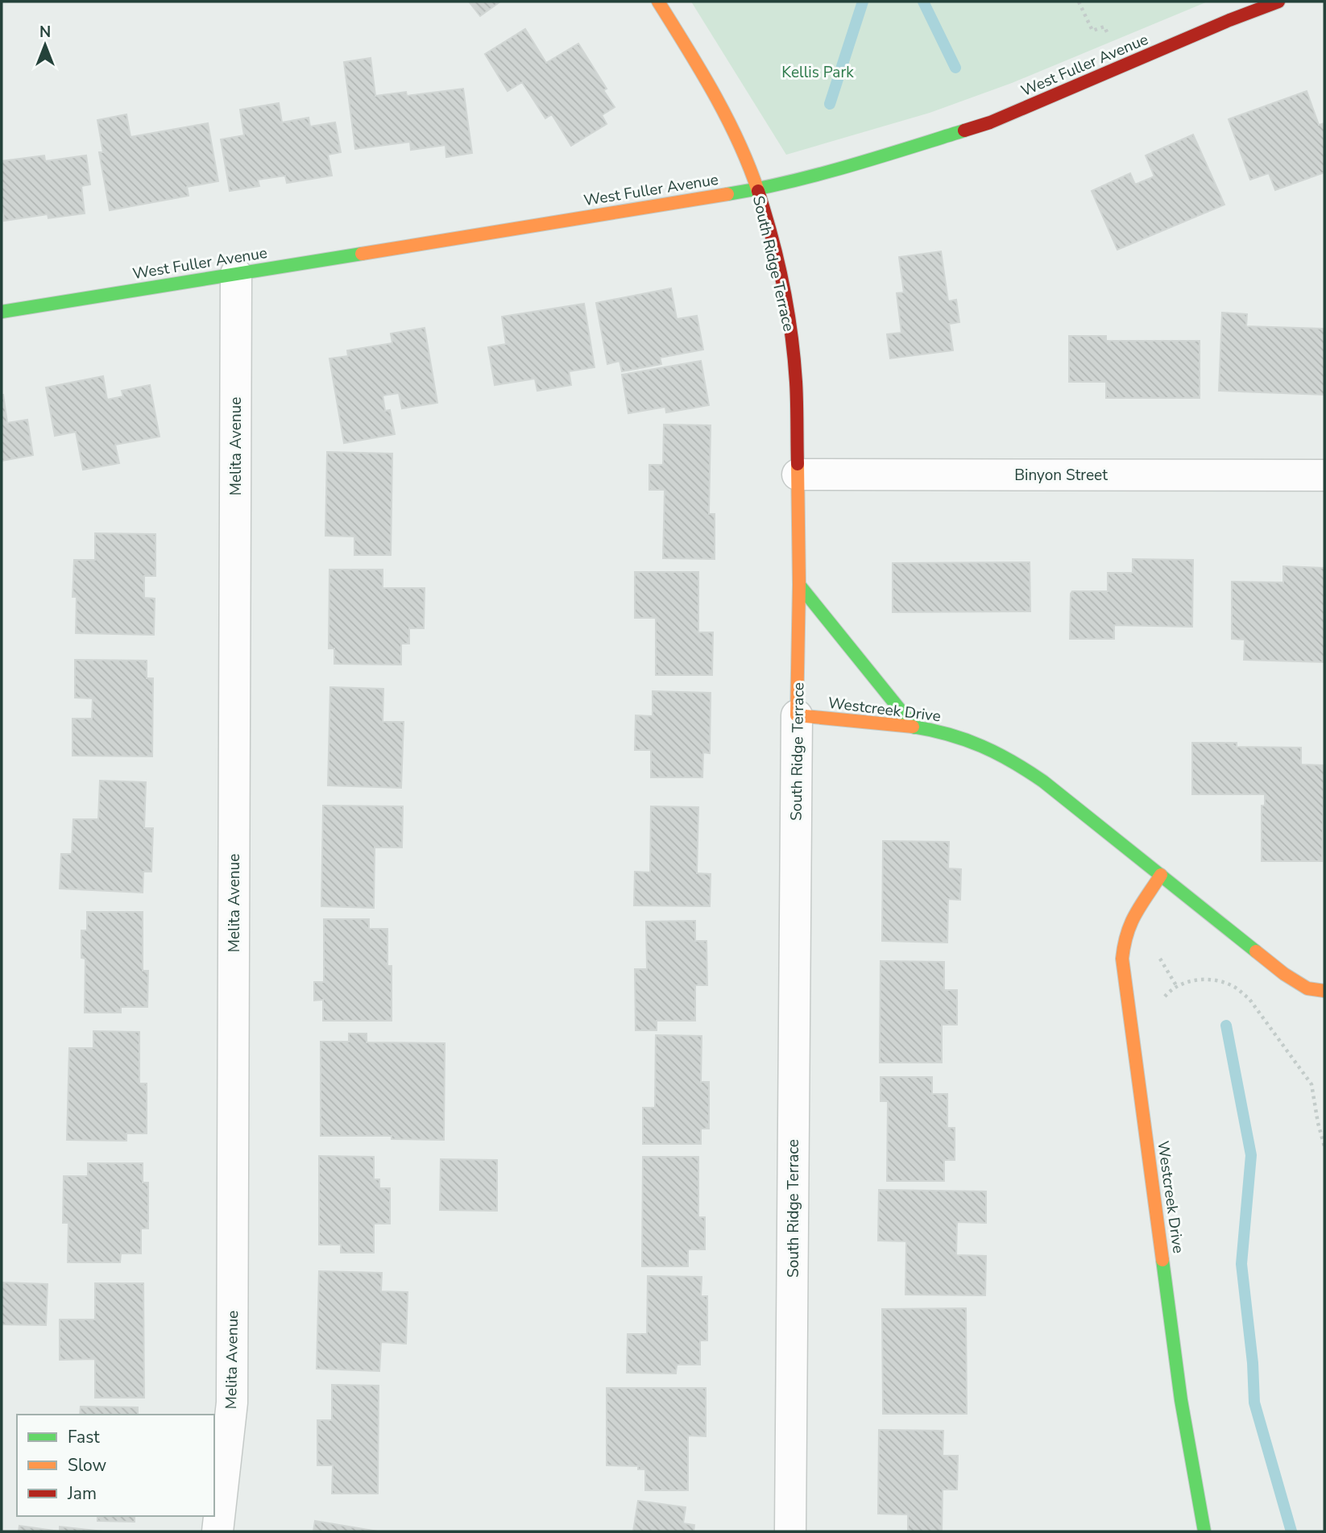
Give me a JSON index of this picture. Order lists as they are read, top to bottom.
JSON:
{
  "streets": {
    "street": [
      "West Fuller Avenue",
      "South Ridge Terrace",
      "Melita Avenue",
      "Binyon Street",
      "Westcreek Drive"
    ]
  },
  "crossings": [
    ["West Fuller Avenue", "South Ridge Terrace"],
    ["West Fuller Avenue", "Melita Avenue"],
    ["South Ridge Terrace", "Binyon Street"],
    ["South Ridge Terrace", "Westcreek Drive"]
  ],
  "parks": ["Kellis Park"],
  "legend": ["Fast", "Slow", "Jam"],
  "north": "top"
}
